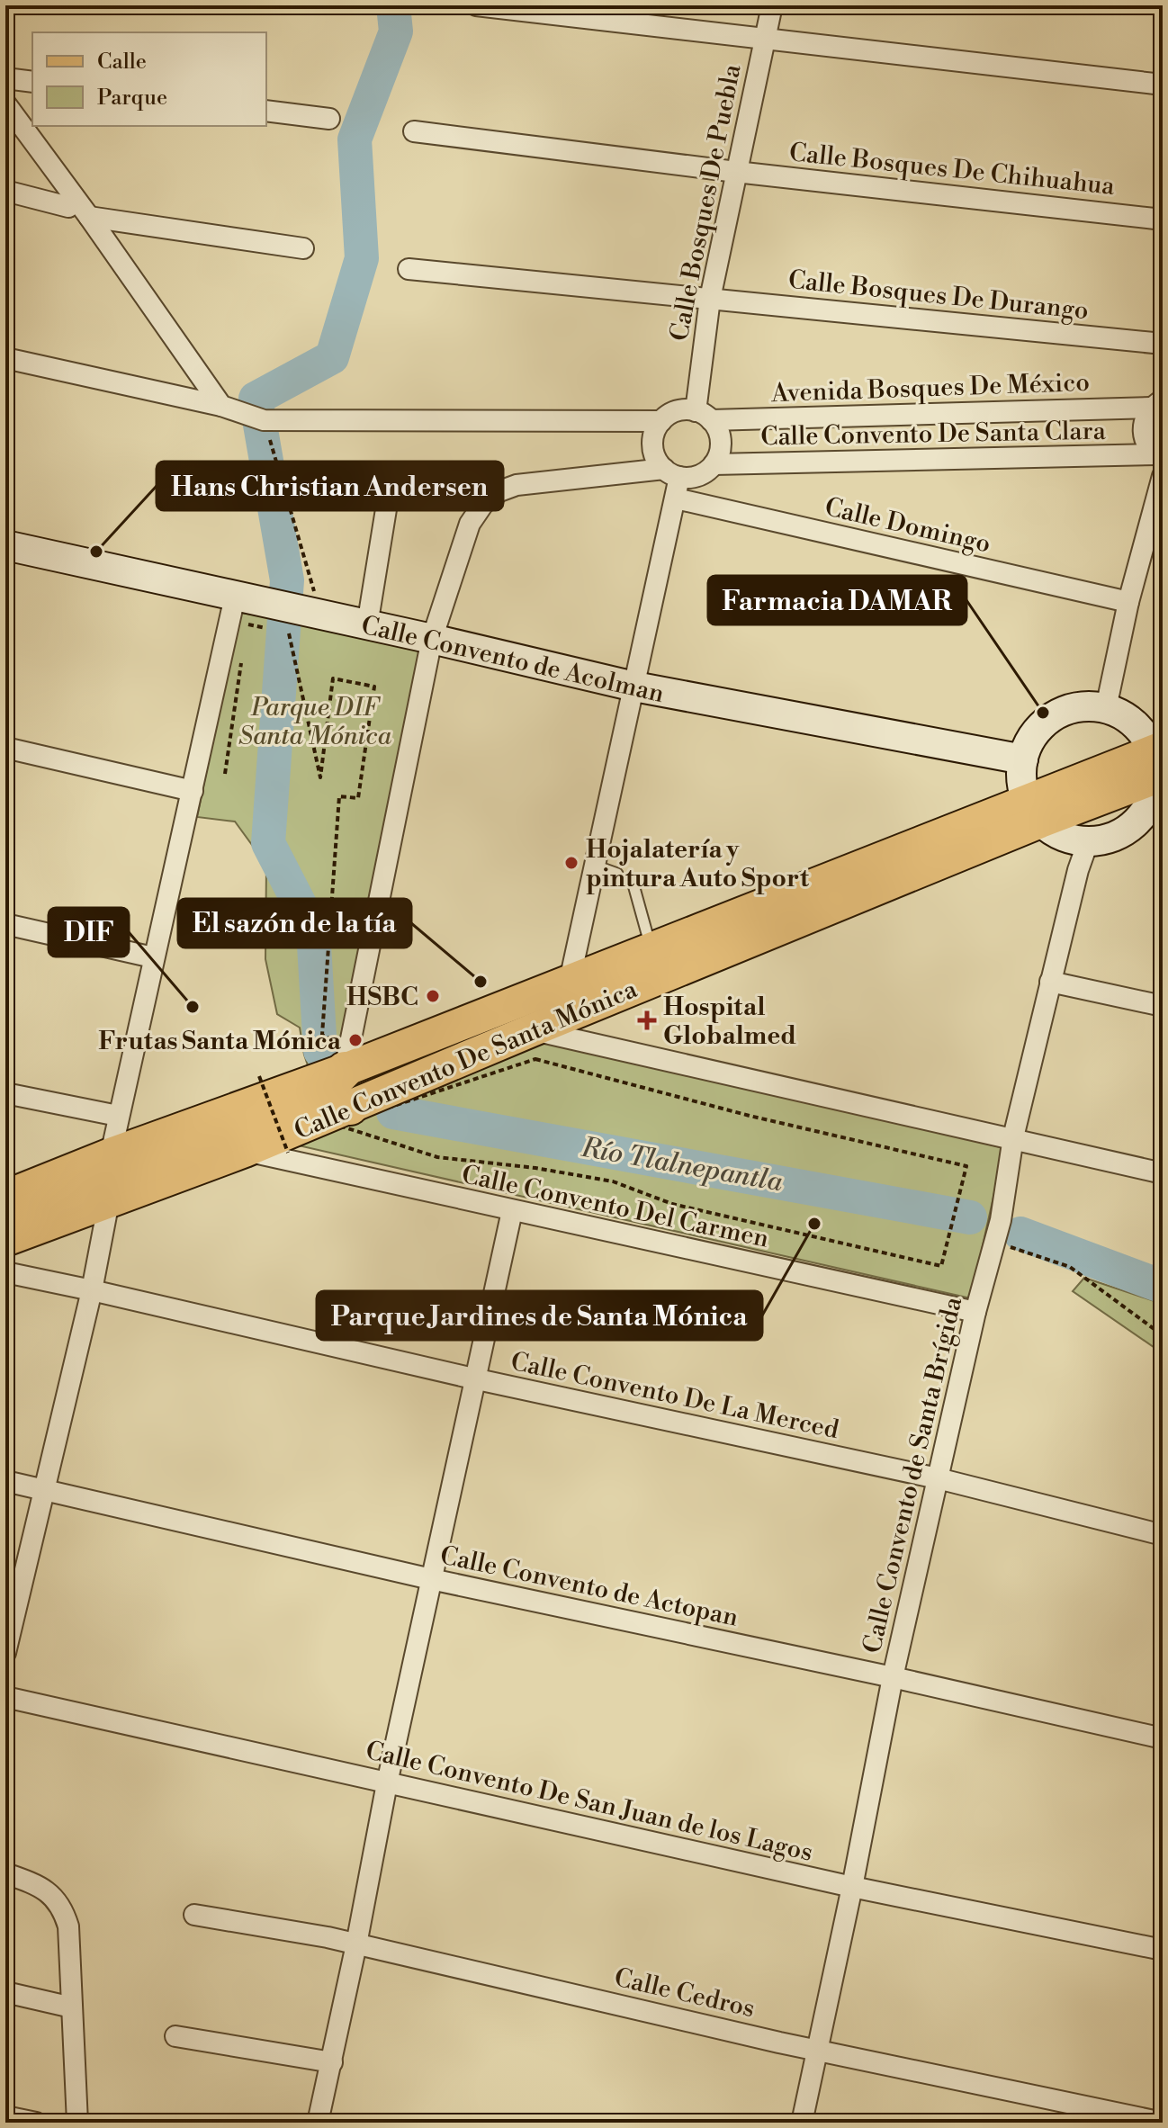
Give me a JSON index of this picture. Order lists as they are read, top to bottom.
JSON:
{
  "streets": {
    "main road": ["Calle Convento De Santa Mónica"],
    "street": [
      "Calle Bosques De Chihuahua",
      "Calle Bosques De Puebla",
      "Calle Bosques De Durango",
      "Avenida Bosques De México",
      "Calle Convento De Santa Clara",
      "Calle Domingo",
      "Calle Convento de Acolman",
      "Calle Convento Del Carmen",
      "Calle Convento De La Merced",
      "Calle Convento de Santa Brígida",
      "Calle Convento de Actopan",
      "Calle Convento De San Juan de los Lagos",
      "Calle Cedros"
    ]
  },
  "crossings": [
    ["Calle Bosques De Chihuahua", "Calle Bosques De Puebla"],
    ["Calle Bosques De Puebla", "Calle Bosques De Durango"],
    ["Calle Bosques De Puebla", "Avenida Bosques De México"],
    ["Calle Bosques De Puebla", "Calle Convento De Santa Clara"],
    ["Avenida Bosques De México", "Calle Convento De Santa Clara"],
    ["Calle Convento De Santa Mónica", "Calle Convento Del Carmen"],
    ["Calle Convento Del Carmen", "Calle Convento de Santa Brígida"],
    ["Calle Convento De La Merced", "Calle Convento de Santa Brígida"],
    ["Calle Convento de Santa Brígida", "Calle Convento de Actopan"],
    ["Calle Convento de Santa Brígida", "Calle Convento De San Juan de los Lagos"],
    ["Calle Convento de Santa Brígida", "Calle Cedros"]
  ],
  "water": ["Río Tlalnepantla"],
  "parks": ["Parque DIF Santa Mónica"],
  "places": {
    "other": [
      "Hans Christian Andersen",
      "Farmacia DAMAR",
      "Hojalatería y pintura Auto Sport",
      "El sazón de la tía",
      "HSBC",
      "DIF",
      "Frutas Santa Mónica",
      "Parque Jardines de Santa Mónica"
    ],
    "health": ["Hospital Globalmed"]
  },
  "legend": ["Calle", "Parque"]
}
